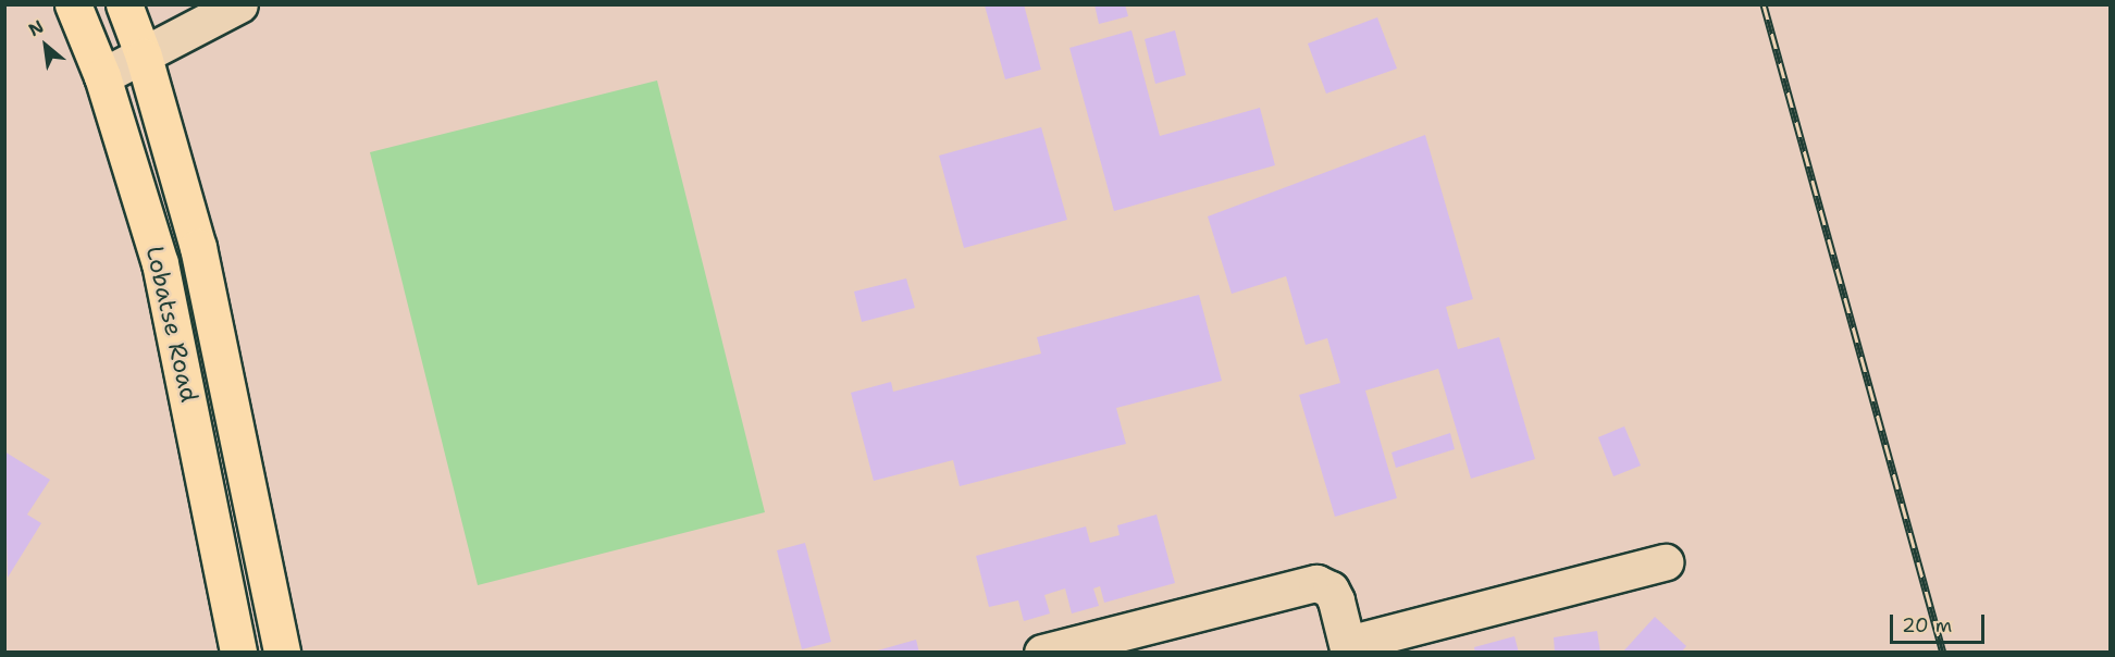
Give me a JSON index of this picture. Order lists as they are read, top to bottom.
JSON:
{
  "streets": {
    "highway": ["Lobatse Road"]
  },
  "scale_bar": "20 m",
  "north": "top left"
}
